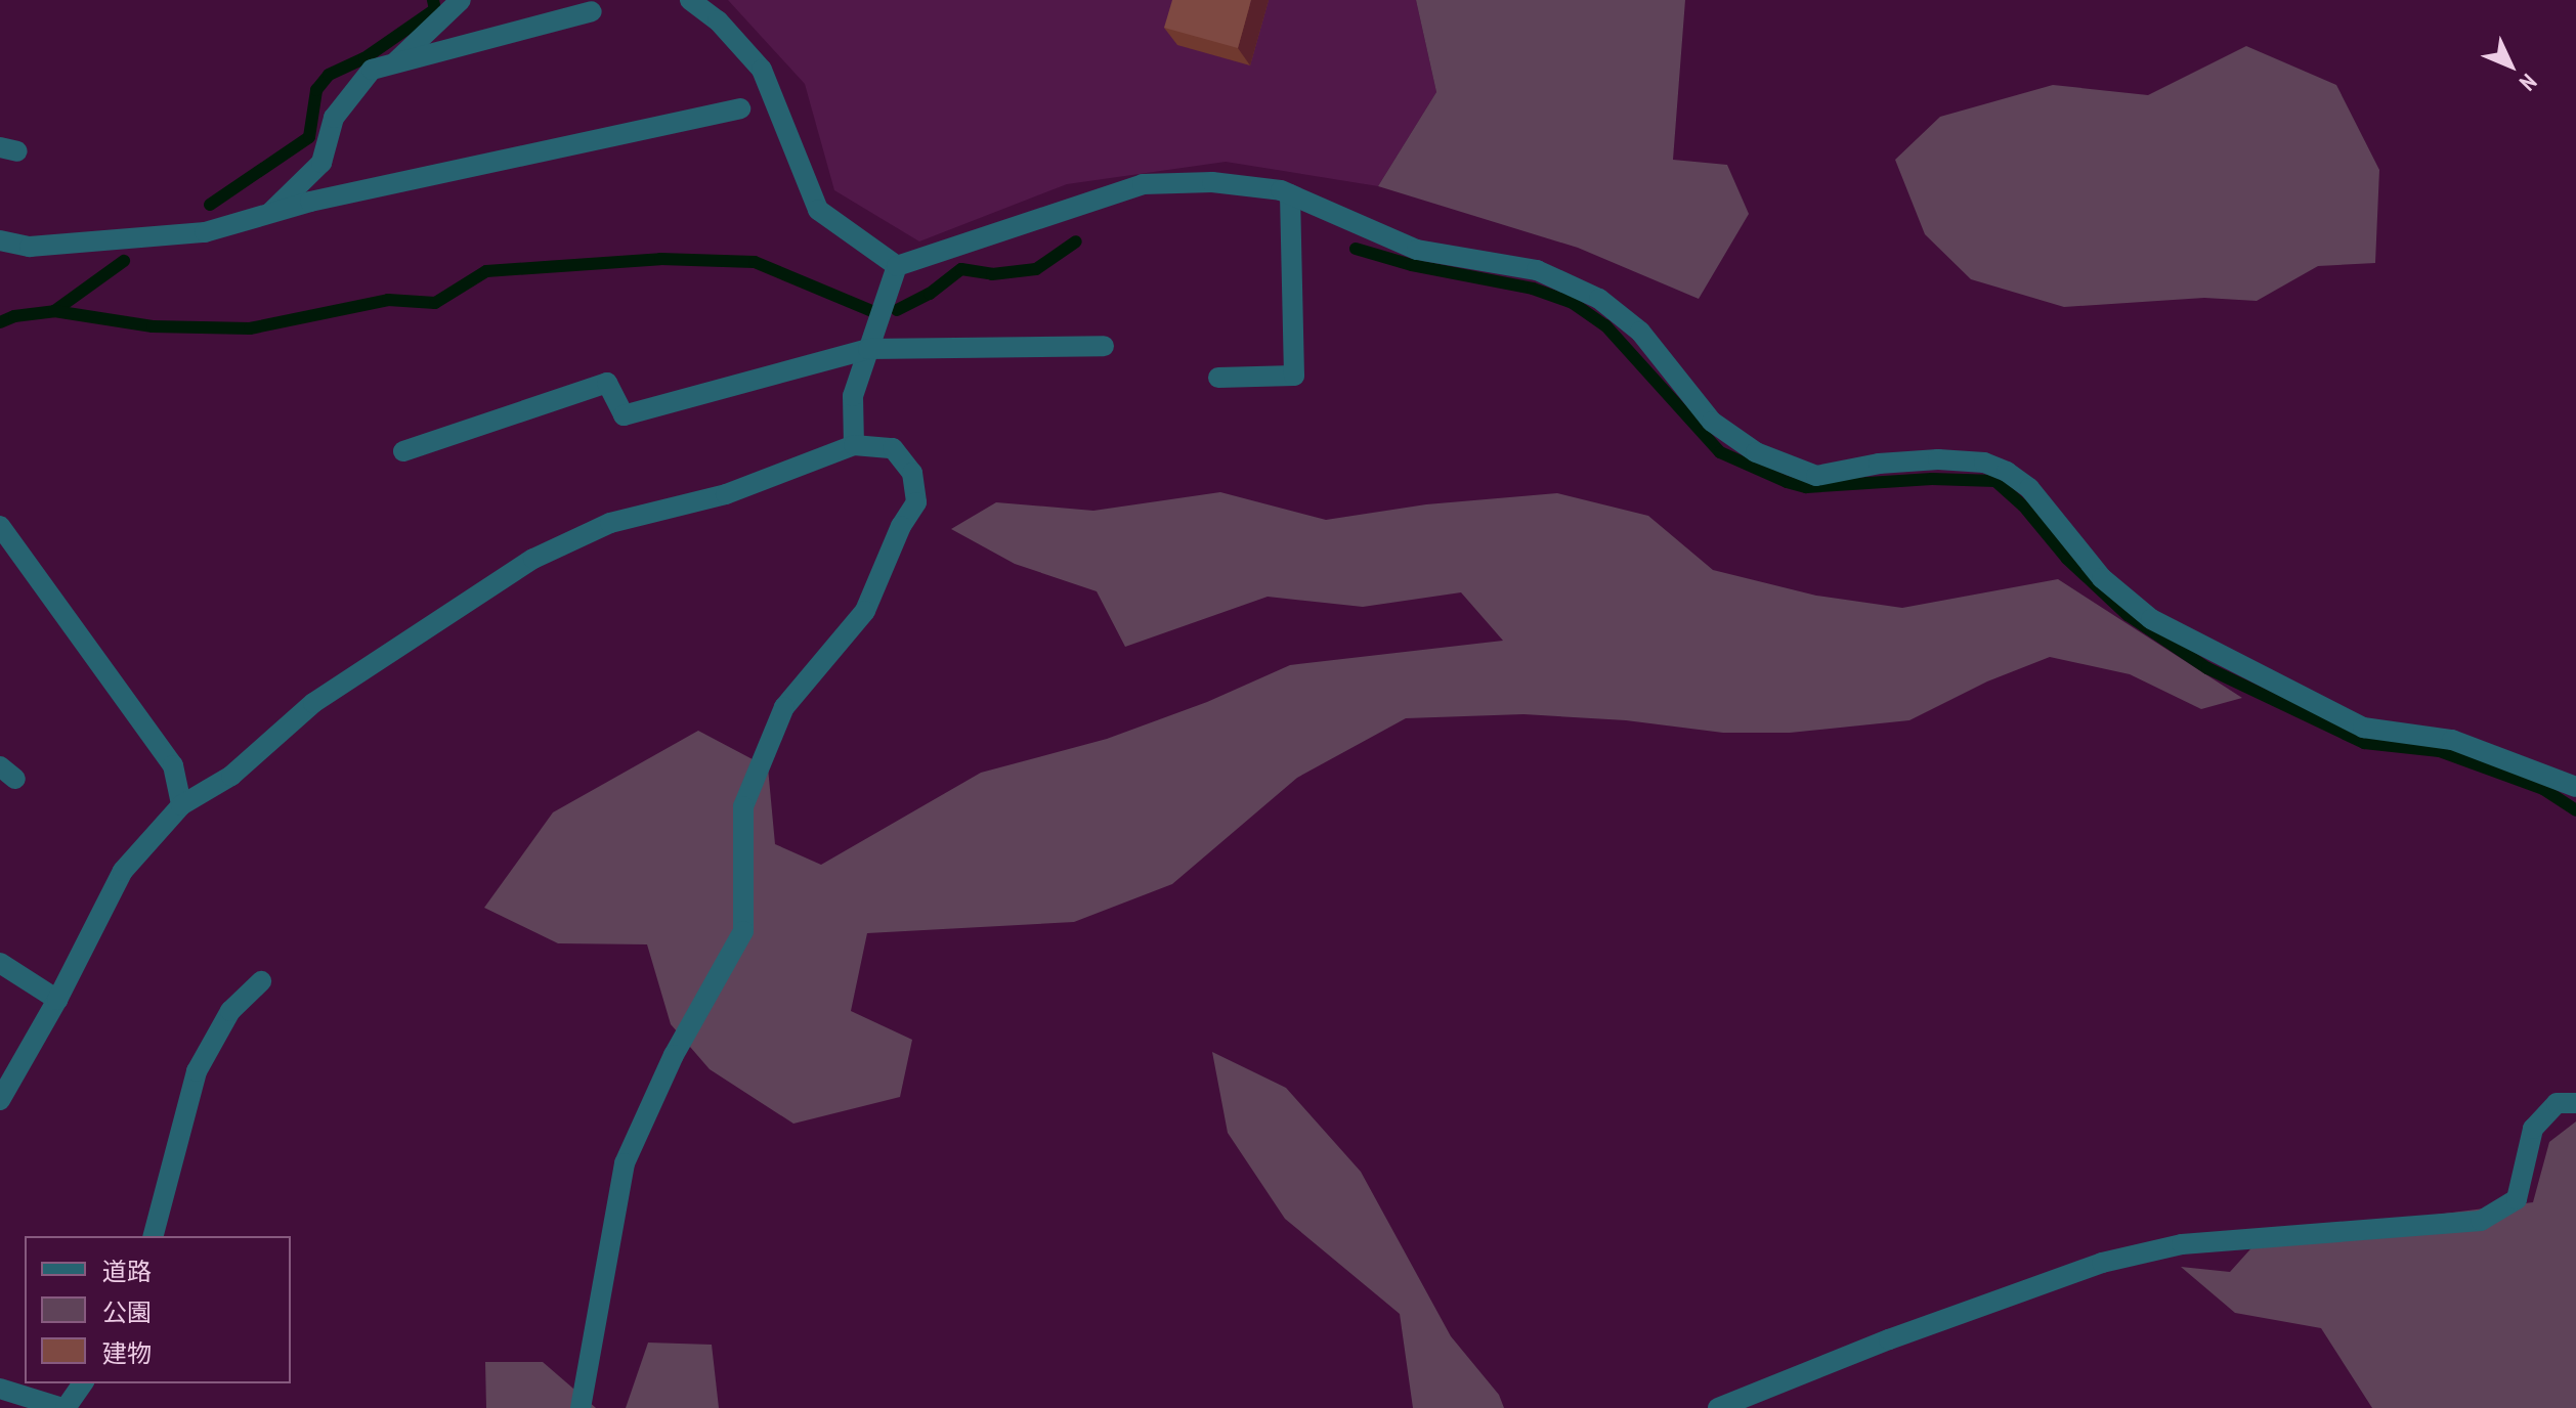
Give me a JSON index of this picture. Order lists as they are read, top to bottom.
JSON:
{
  "legend": ["道路", "公園", "建物"],
  "north": "bottom right"
}
